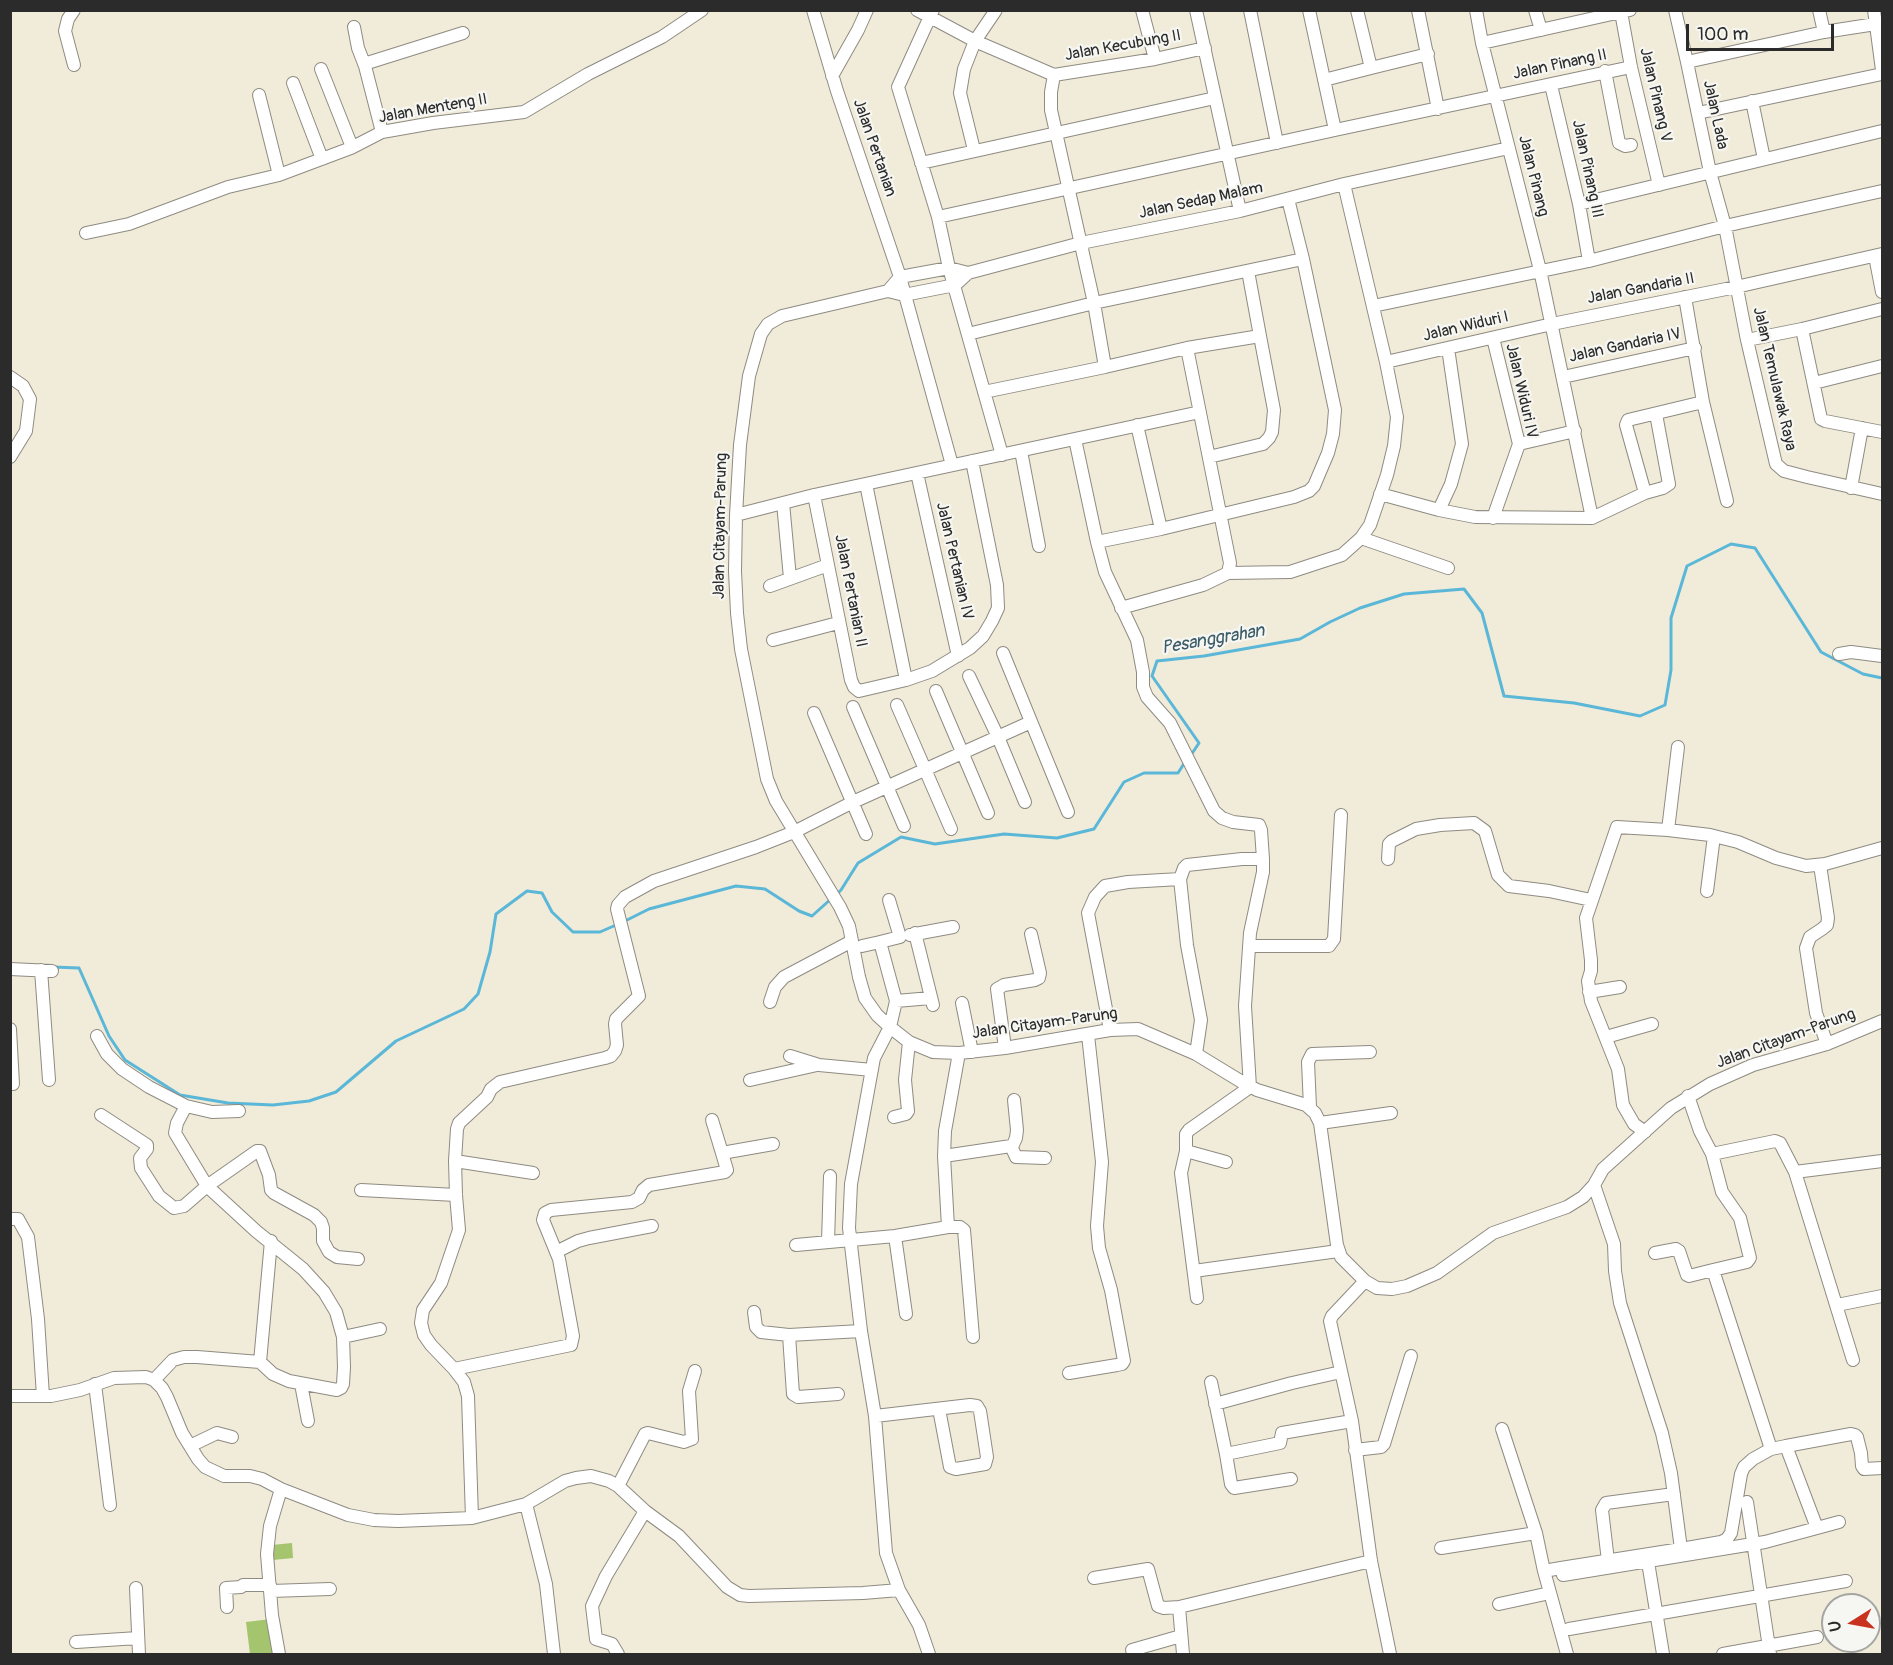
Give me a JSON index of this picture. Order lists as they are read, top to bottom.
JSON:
{
  "streets": {
    "street": [
      "Jalan Kecubung II",
      "Jalan Pinang II",
      "Jalan Pinang V",
      "Jalan Menteng II",
      "Jalan Lada",
      "Jalan Pertanian",
      "Jalan Pinang III",
      "Jalan Pinang",
      "Jalan Sedap Malam",
      "Jalan Gandaria II",
      "Jalan Widuri I",
      "Jalan Gandaria IV",
      "Jalan Temulawak Raya",
      "Jalan Widuri IV",
      "Jalan Citayam-Parung",
      "Jalan Pertanian IV",
      "Jalan Pertanian II"
    ]
  },
  "crossings": [
    ["Jalan Pinang II", "Jalan Pinang V"],
    ["Jalan Pinang II", "Jalan Pinang III"],
    ["Jalan Pinang II", "Jalan Pinang"],
    ["Jalan Lada", "Jalan Temulawak Raya"],
    ["Jalan Pertanian", "Jalan Sedap Malam"],
    ["Jalan Pertanian", "Jalan Citayam-Parung"],
    ["Jalan Pinang", "Jalan Sedap Malam"],
    ["Jalan Pinang", "Jalan Gandaria II"],
    ["Jalan Pinang", "Jalan Widuri I"],
    ["Jalan Pinang", "Jalan Gandaria IV"],
    ["Jalan Gandaria II", "Jalan Widuri I"],
    ["Jalan Gandaria II", "Jalan Temulawak Raya"],
    ["Jalan Widuri I", "Jalan Widuri IV"]
  ],
  "water": ["Pesanggrahan"],
  "scale_bar": "100 m",
  "north": "left"
}
